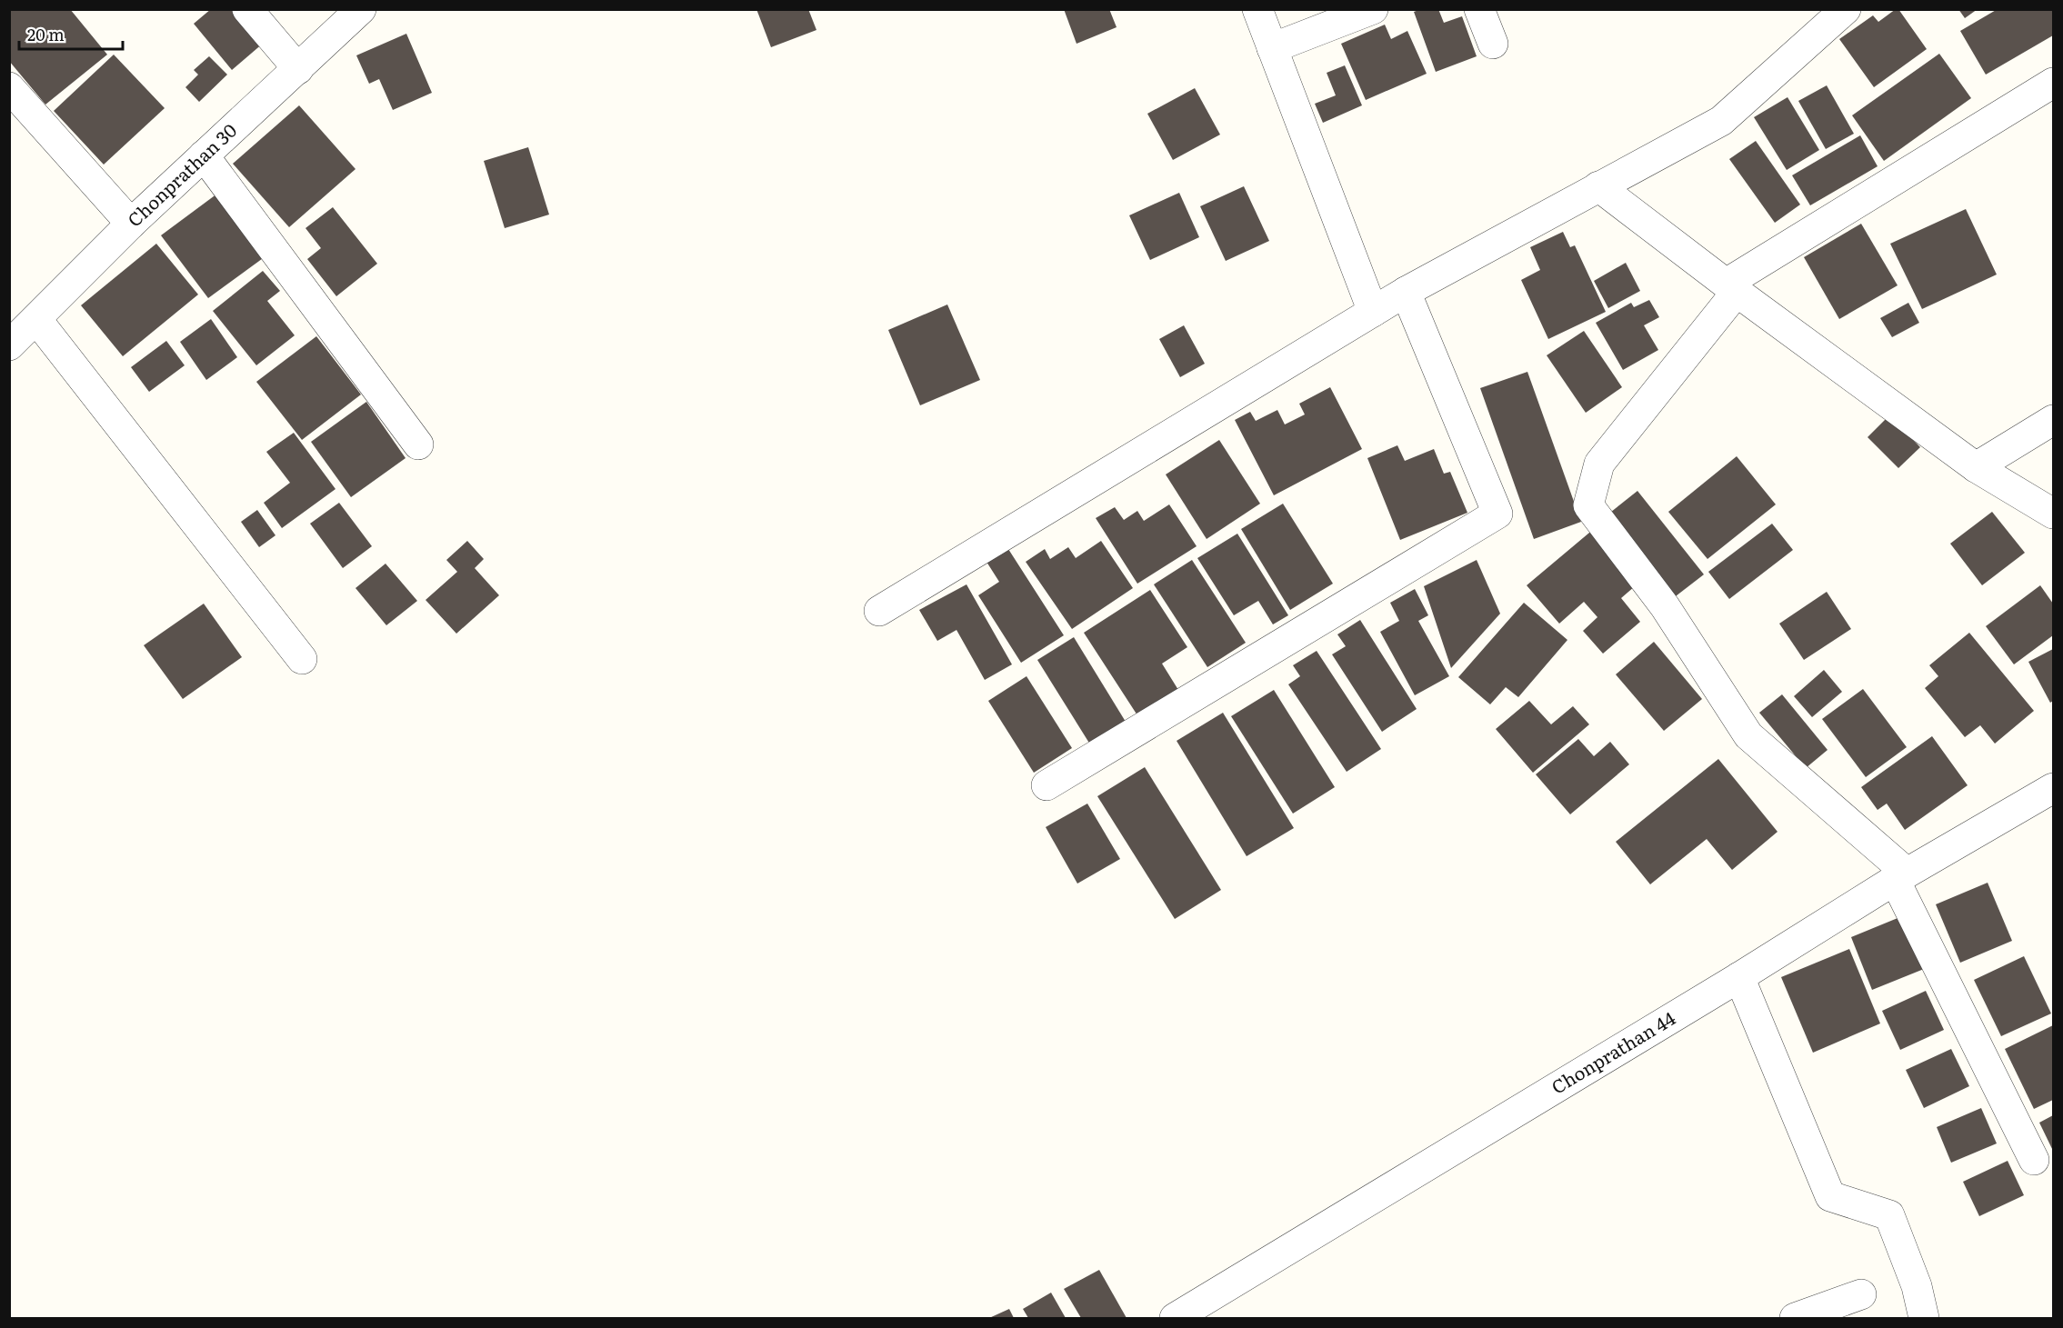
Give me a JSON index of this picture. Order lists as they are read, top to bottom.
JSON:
{
  "streets": {
    "street": ["Chonprathan 30", "Chonprathan 44"]
  },
  "scale_bar": "20 m"
}
